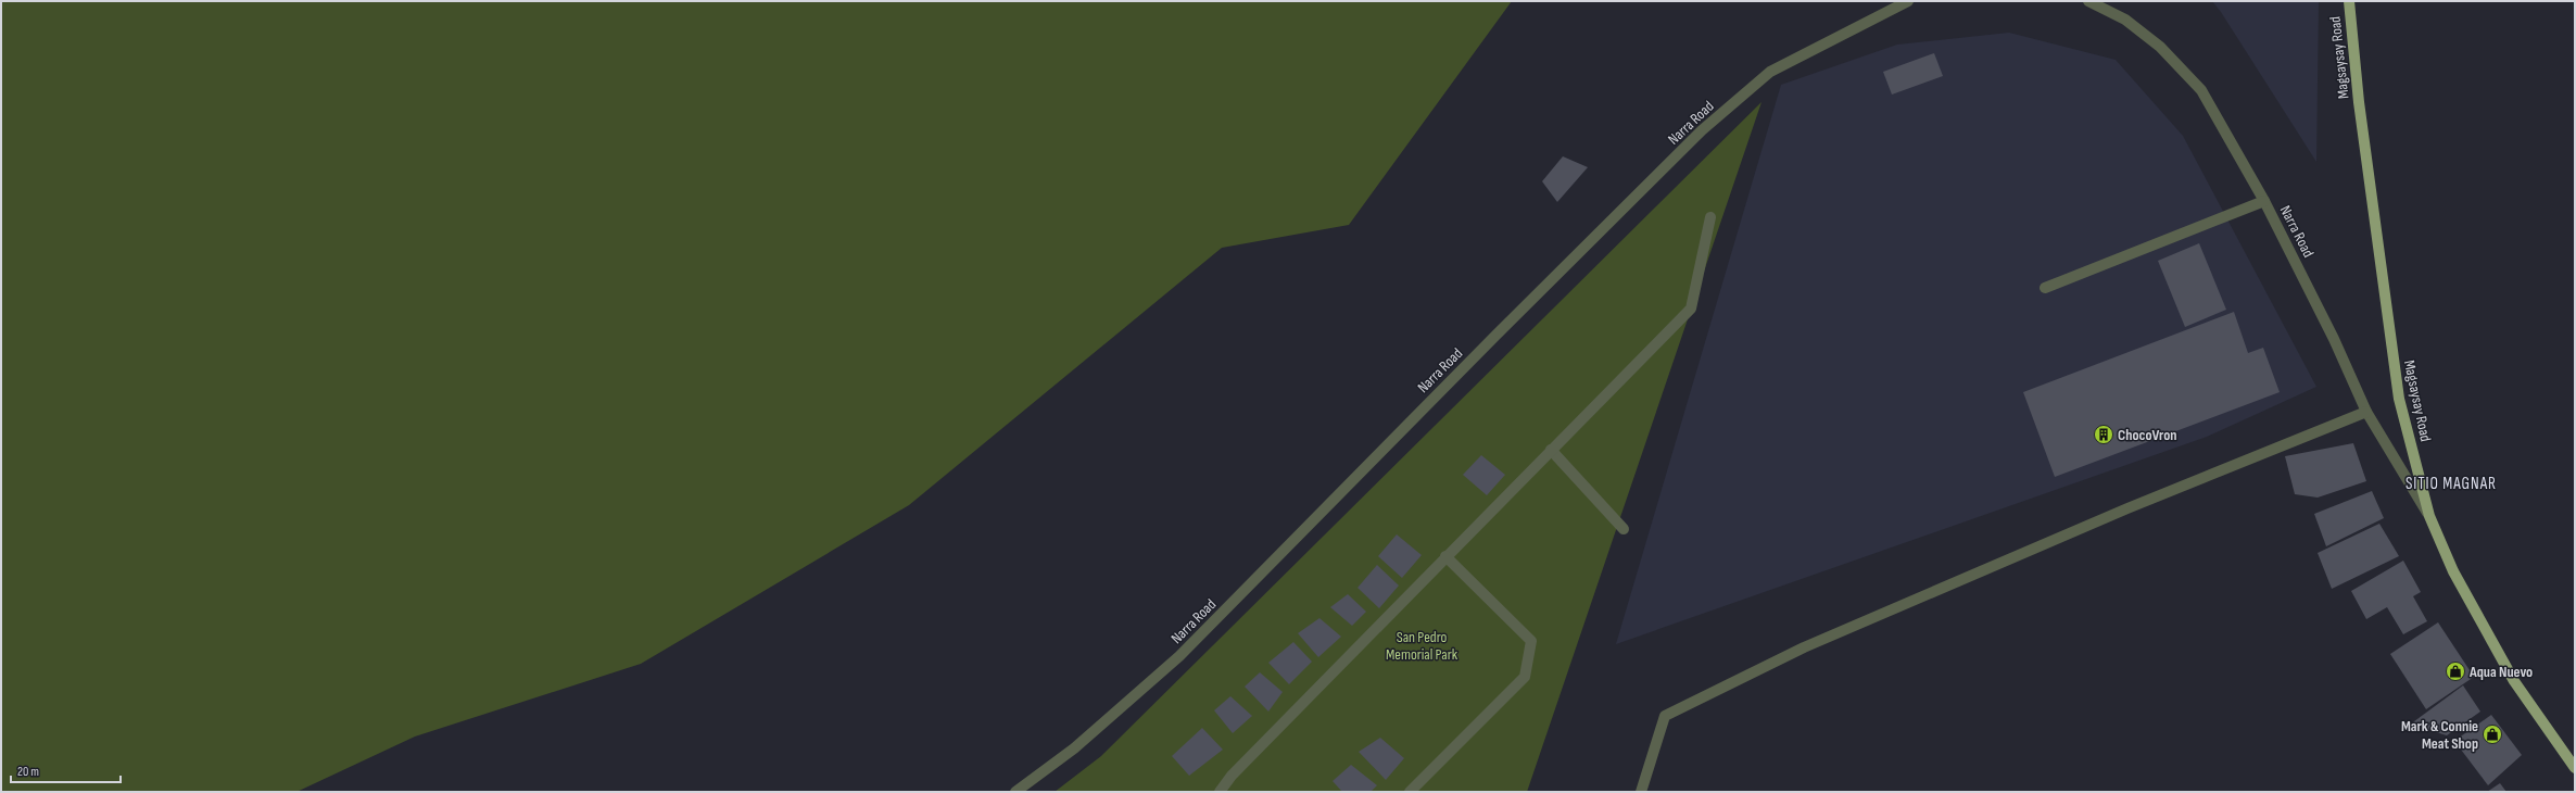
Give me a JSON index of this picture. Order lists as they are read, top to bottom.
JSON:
{
  "streets": {
    "main road": ["Magsaysay Road"],
    "street": ["Narra Road"]
  },
  "crossings": [
    ["Magsaysay Road", "Narra Road"]
  ],
  "districts": ["SITIO MAGNAR"],
  "parks": ["San Pedro Memorial Park"],
  "places": {
    "building": ["ChocoVron"],
    "shop": ["Aqua Nuevo", "Mark & Connie Meat Shop"]
  },
  "scale_bar": "20 m"
}
